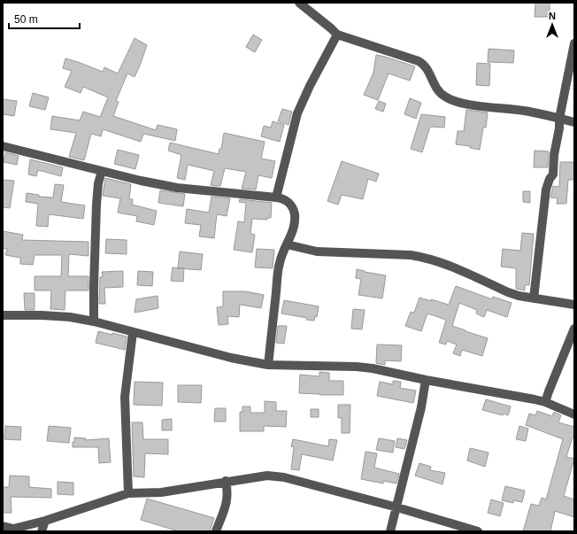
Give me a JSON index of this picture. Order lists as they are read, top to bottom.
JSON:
{
  "scale_bar": "50 m",
  "north": "top"
}
